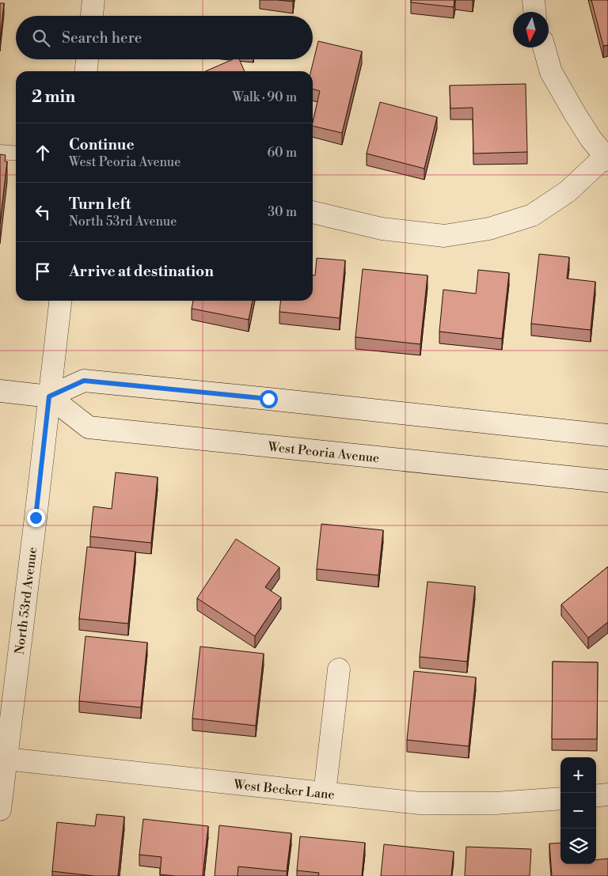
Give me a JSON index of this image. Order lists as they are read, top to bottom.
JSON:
{
  "streets": {
    "street": ["West Peoria Avenue", "North 53rd Avenue", "West Becker Lane"]
  },
  "crossings": [
    ["West Peoria Avenue", "North 53rd Avenue"],
    ["North 53rd Avenue", "West Becker Lane"]
  ],
  "north": "bottom",
  "page": {
    "search": "Search here",
    "heading": ["2 min", "Walk · 90 m"],
    "list": [
      ["Continue", "West Peoria Avenue", "60 m"],
      ["Turn left", "North 53rd Avenue", "30 m"],
      "Arrive at destination"
    ],
    "map_buttons": ["+", "−"]
  }
}
